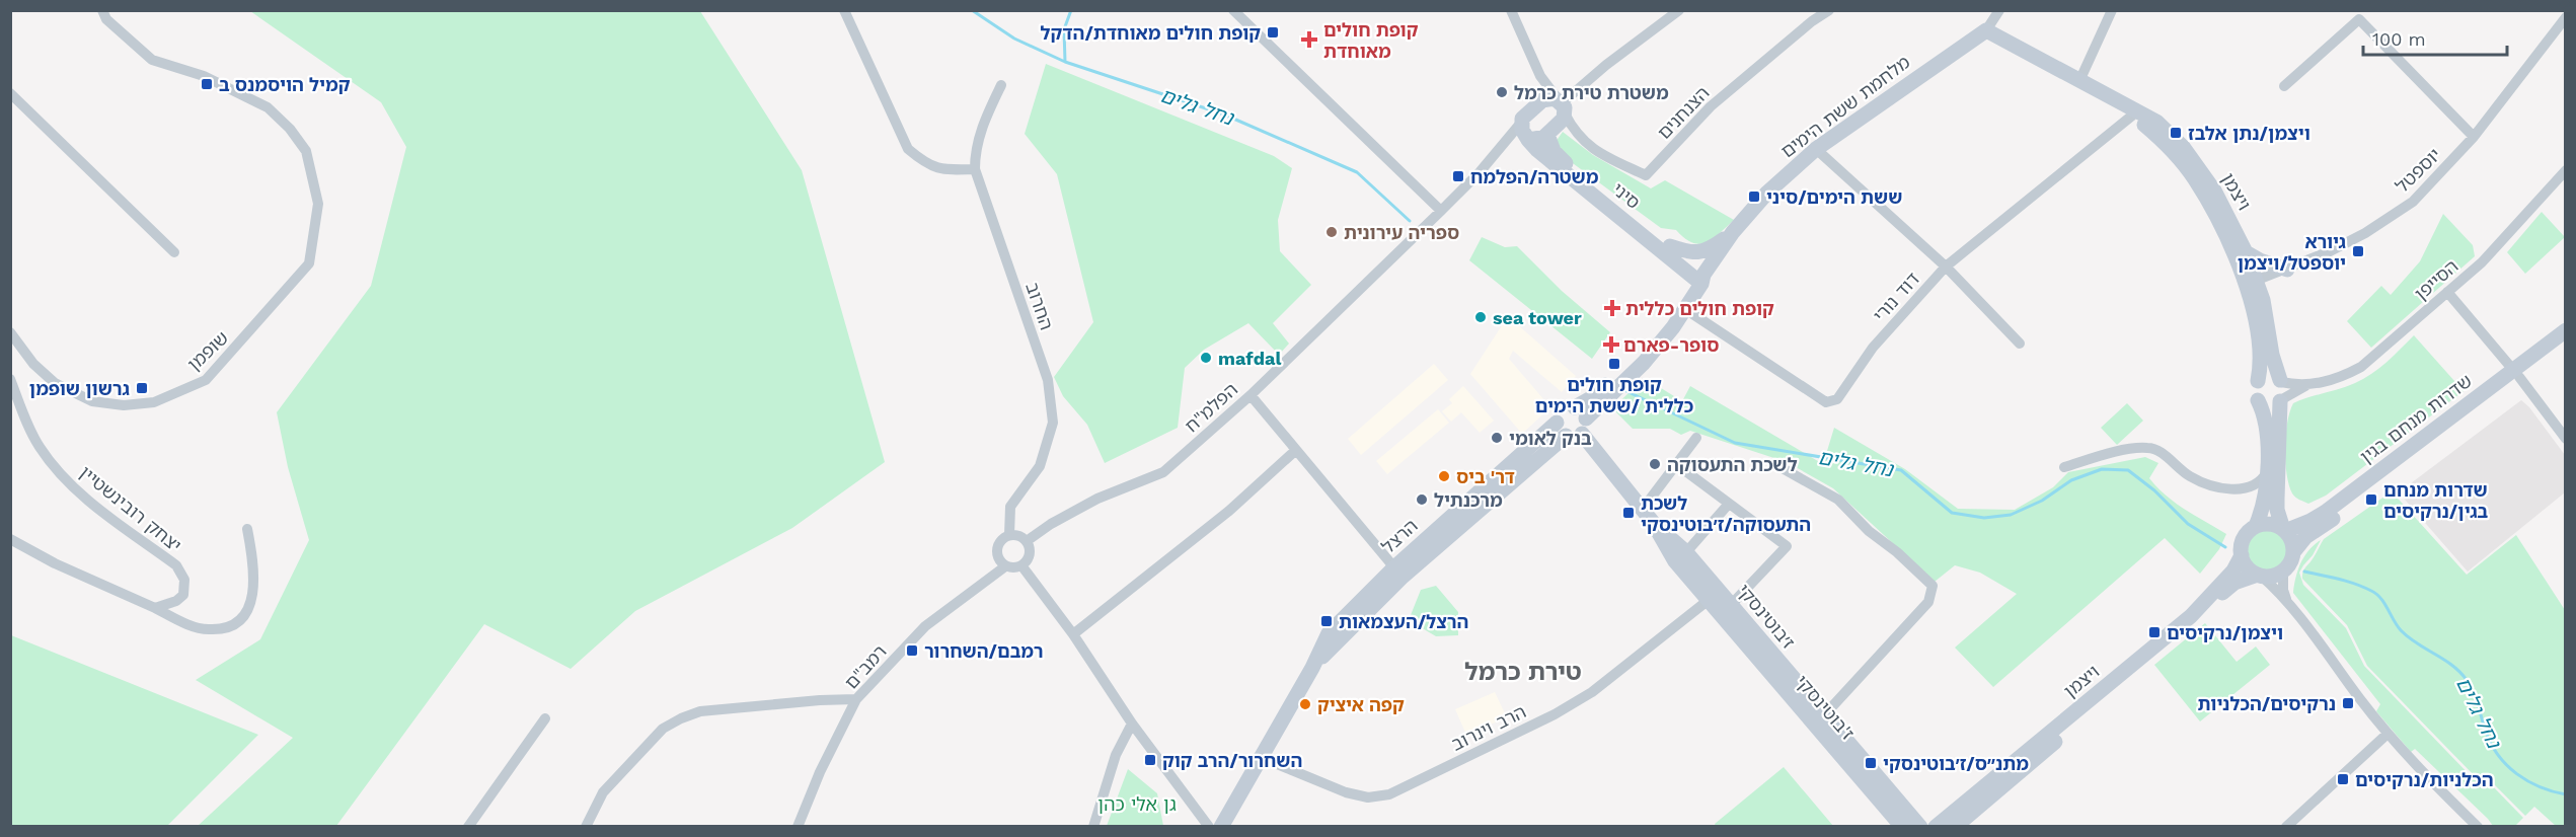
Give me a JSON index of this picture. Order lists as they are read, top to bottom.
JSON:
{
  "streets": {
    "street": [
      "מלחמת ששת הימים",
      "הצנחנים",
      "יוספטל",
      "ויצמן",
      "סיני",
      "הסייפן",
      "דוד נורי",
      "החרוב",
      "שופמן",
      "הפלמ\"ח",
      "שדרות מנחם בגין",
      "יצחק רובינשטיין",
      "הרצל",
      "ז׳בוטינסקי",
      "רמב\"ם",
      "ז'בוטינסקי",
      "הרב וינרוב"
    ]
  },
  "crossings": [
    ["מלחמת ששת הימים", "ויצמן"],
    ["מלחמת ששת הימים", "סיני"],
    ["מלחמת ששת הימים", "דוד נורי"],
    ["מלחמת ששת הימים", "הרצל"],
    ["מלחמת ששת הימים", "ז׳בוטינסקי"],
    ["יוספטל", "ויצמן"],
    ["ויצמן", "הסייפן"],
    ["ויצמן", "דוד נורי"],
    ["ויצמן", "שדרות מנחם בגין"],
    ["סיני", "הפלמ\"ח"],
    ["החרוב", "הפלמ\"ח"],
    ["החרוב", "רמב\"ם"],
    ["הפלמ\"ח", "רמב\"ם"],
    ["הרצל", "ז׳בוטינסקי"],
    ["הרצל", "הרב וינרוב"],
    ["ז׳בוטינסקי", "ז'בוטינסקי"],
    ["ז'בוטינסקי", "הרב וינרוב"]
  ],
  "districts": ["טירת כרמל"],
  "water": ["נחל גלים"],
  "parks": ["גן אלי כהן"],
  "places": {
    "transit": [
      "קופת חולים מאוחדת/הדקל",
      "קמיל הויסמנס ב",
      "ויצמן/נתן אלבז",
      "משטרה/הפלמח",
      "ששת הימים/סיני",
      "גיורא יוספטל/ויצמן",
      "קופת חולים כללית /ששת הימים",
      "גרשון שופמן",
      "שדרות מנחם בגין/נרקיסים",
      "לשכת התעסוקה/ז׳בוטינסקי",
      "הרצל/העצמאות",
      "ויצמן/נרקיסים",
      "רמבם/השחרור",
      "נרקיסים/הכלניות",
      "השחרור/הרב קוק",
      "מתנ״ס/ז׳בוטינסקי",
      "הכלניות/נרקיסים"
    ],
    "health": ["קופת חולים מאוחדת", "קופת חולים כללית", "סופר-פארם"],
    "other": [
      "משטרת טירת כרמל",
      "ספריה עירונית",
      "sea tower",
      "mafdal",
      "בנק לאומי",
      "לשכת התעסוקה",
      "דר' ביס",
      "מרכנתיל",
      "קפה איציק"
    ]
  },
  "scale_bar": "100 m"
}
